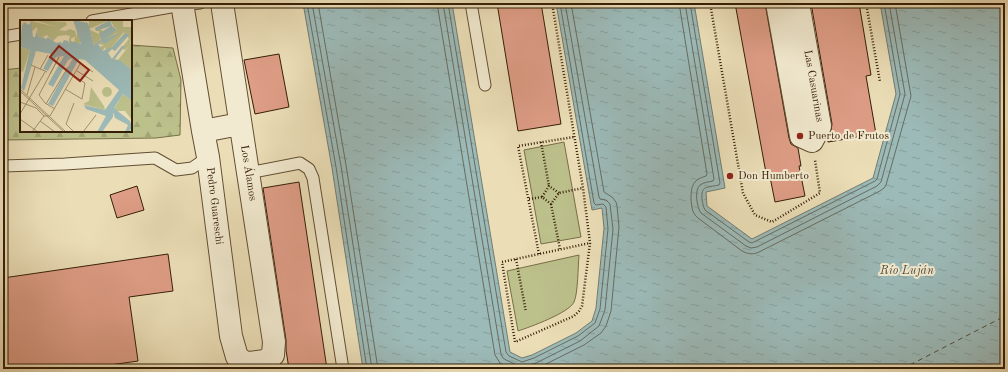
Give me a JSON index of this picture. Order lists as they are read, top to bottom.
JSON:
{
  "streets": {
    "street": ["Las Casuarinas", "Los Álamos", "Pedro Guareschi"]
  },
  "crossings": [
    ["Los Álamos", "Pedro Guareschi"]
  ],
  "water": ["Río Luján"],
  "places": ["Puerto de Frutos", "Don Humberto"]
}
